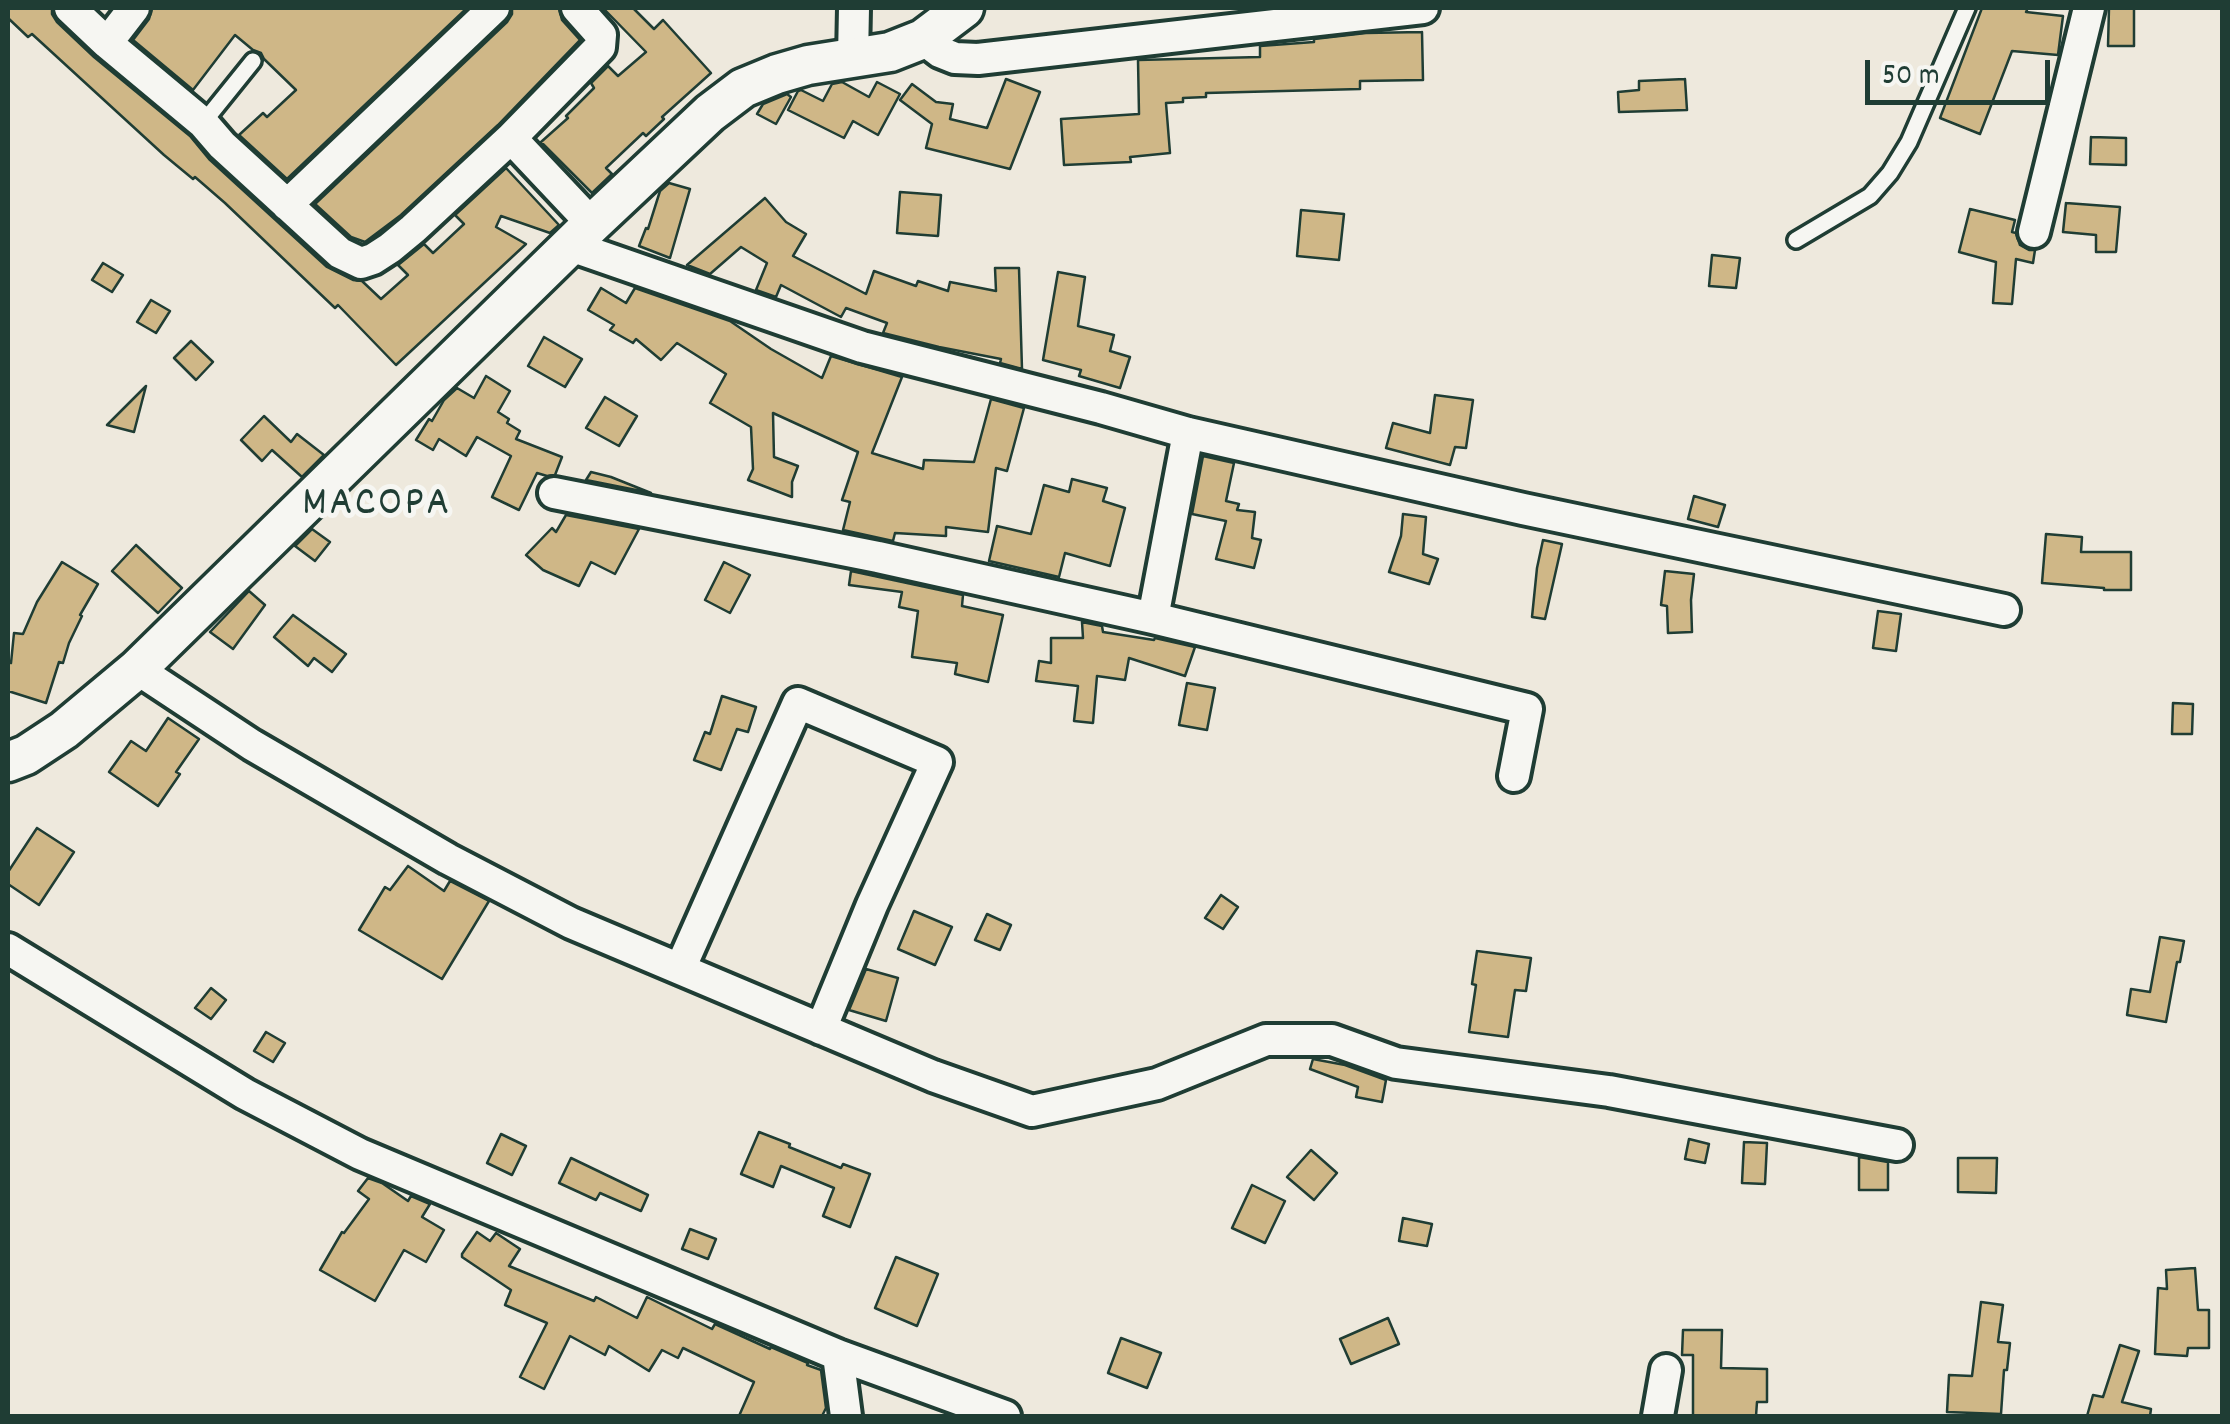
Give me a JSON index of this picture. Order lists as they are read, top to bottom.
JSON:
{
  "districts": ["MACOPA"],
  "scale_bar": "50 m"
}
